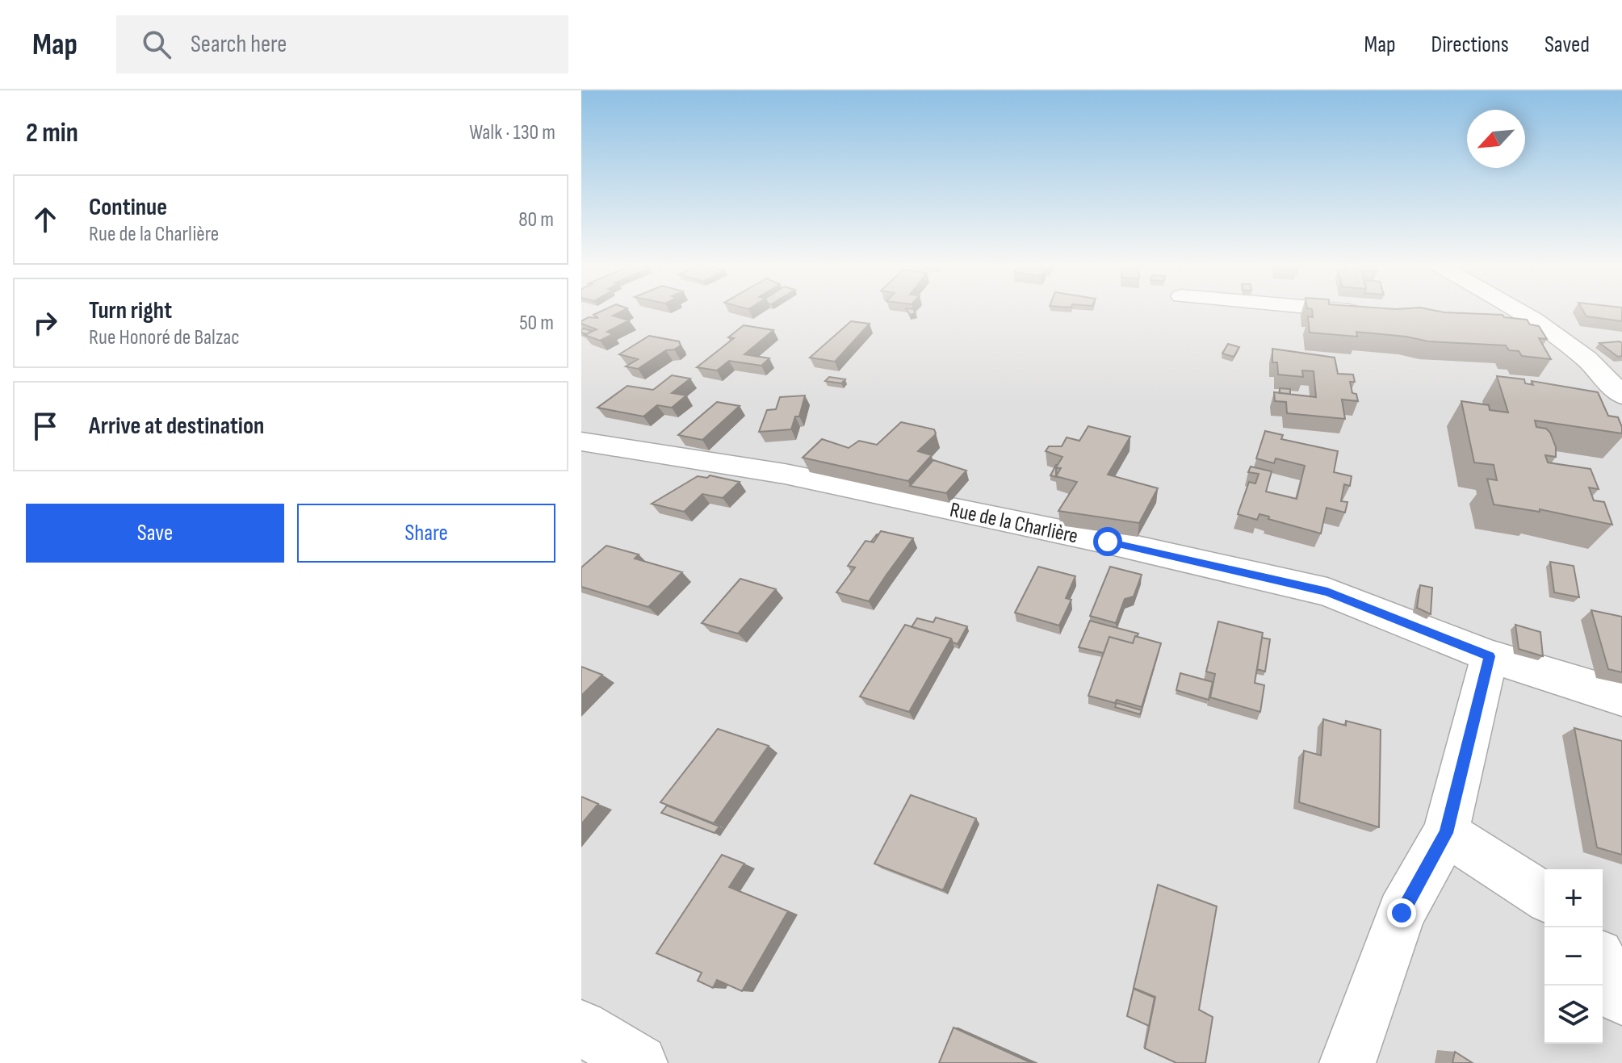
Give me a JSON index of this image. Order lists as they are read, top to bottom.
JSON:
{
  "streets": {
    "street": ["Rue de la Charlière"]
  },
  "north": "bottom left",
  "page": {
    "header": "Map",
    "search": "Search here",
    "nav": ["Map", "Directions", "Saved"],
    "heading": ["2 min", "Walk · 130 m"],
    "list": [
      ["Continue", "Rue de la Charlière", "80 m"],
      ["Turn right", "Rue Honoré de Balzac", "50 m"],
      "Arrive at destination"
    ],
    "buttons": ["Save", "Share"],
    "map_buttons": ["+", "−"]
  }
}
